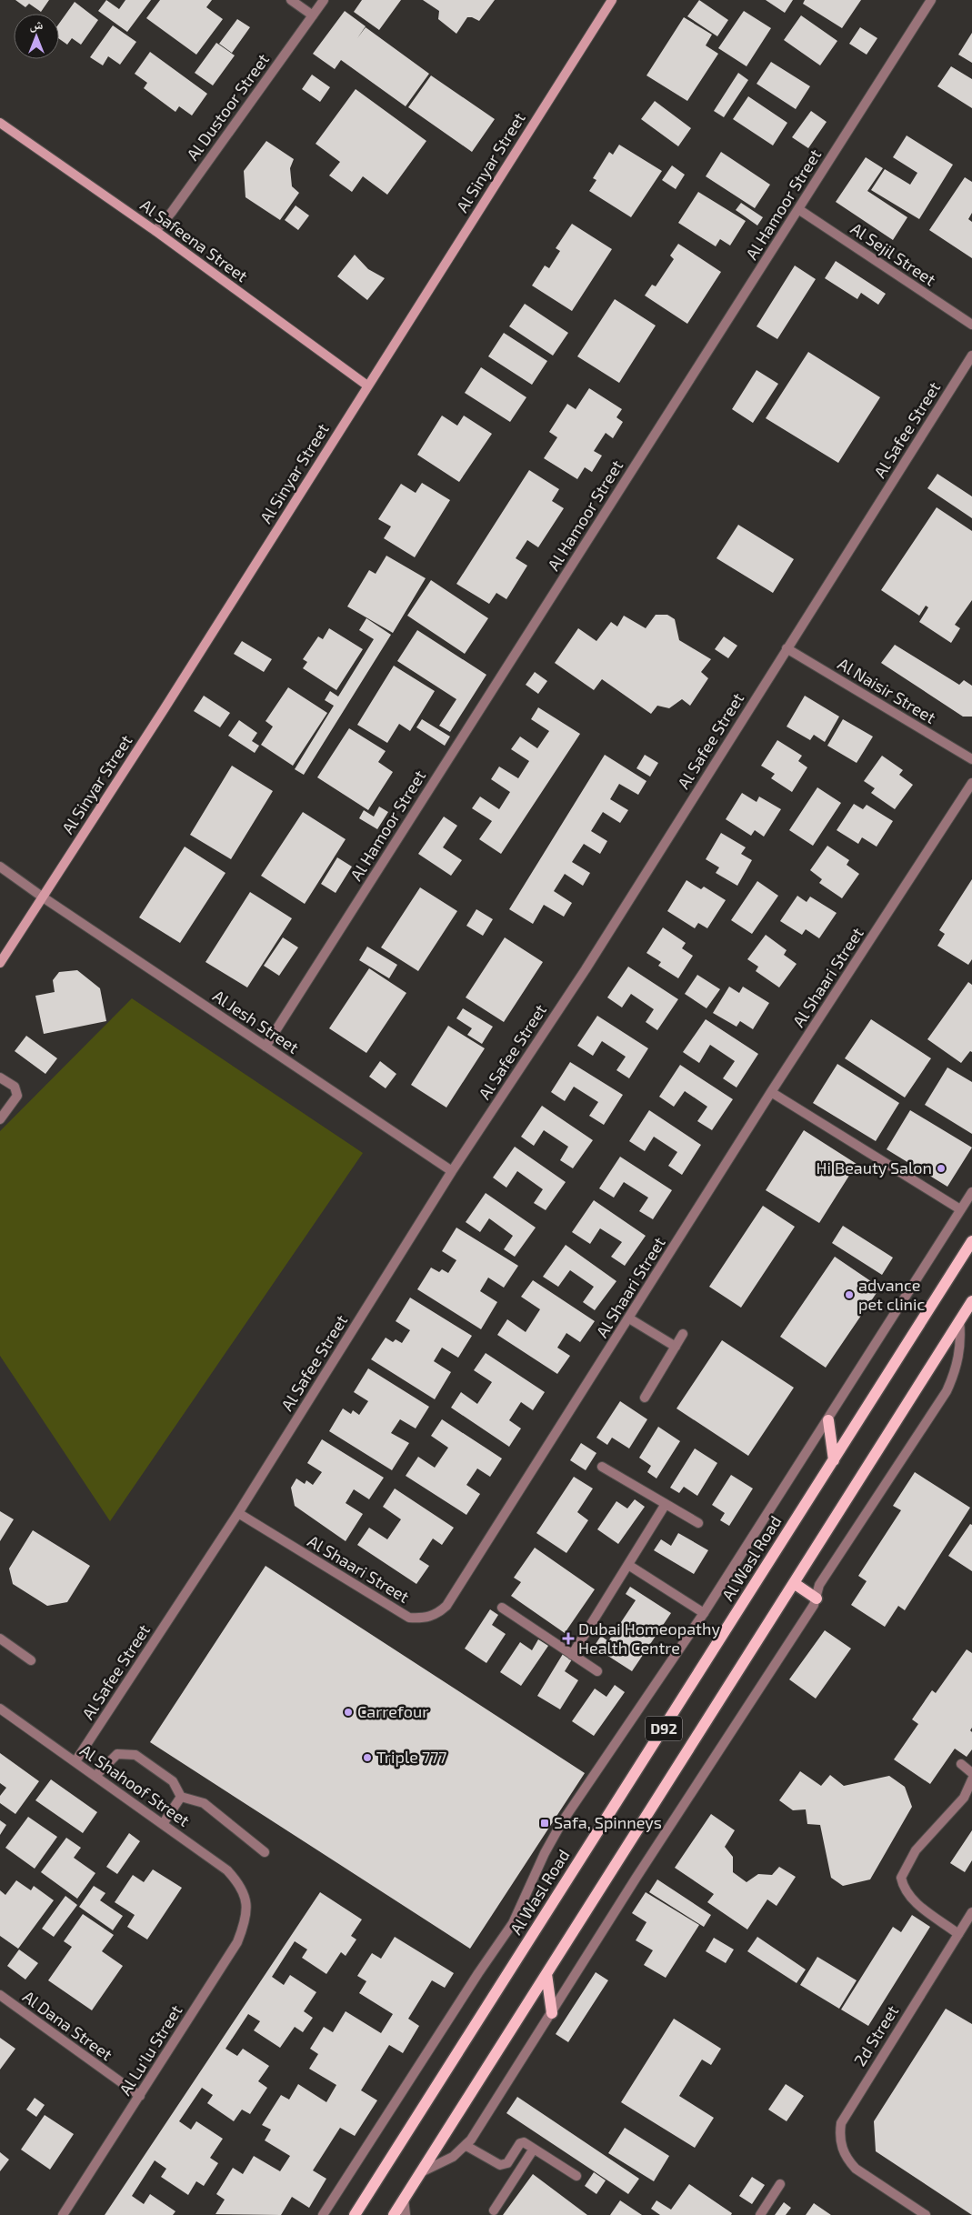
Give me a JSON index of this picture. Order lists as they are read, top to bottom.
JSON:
{
  "streets": {
    "main road": ["Al Wasl Road", "D92"],
    "street": [
      "Al Dustoor Street",
      "Al Sinyar Street",
      "Al Hamoor Street",
      "Al Safeena Street",
      "Al Sejil Street",
      "Al Safee Street",
      "Al Naisir Street",
      "Al Shaari Street",
      "Al Jesh Street",
      "Al Shahoof Street",
      "Al Dana Street",
      "2d Street",
      "Al Lu'lu Street"
    ]
  },
  "crossings": [
    ["Al Dustoor Street", "Al Safeena Street"],
    ["Al Sinyar Street", "Al Safeena Street"],
    ["Al Sinyar Street", "Al Jesh Street"],
    ["Al Hamoor Street", "Al Sejil Street"],
    ["Al Hamoor Street", "Al Jesh Street"],
    ["Al Safee Street", "Al Naisir Street"],
    ["Al Safee Street", "Al Shaari Street"],
    ["Al Safee Street", "Al Jesh Street"],
    ["Al Safee Street", "Al Shahoof Street"],
    ["Al Shahoof Street", "Al Lu'lu Street"],
    ["Al Dana Street", "Al Lu'lu Street"]
  ],
  "places": {
    "other": [
      "Hi Beauty Salon",
      "advance pet clinic",
      "Carrefour",
      "Triple 777"
    ],
    "health": ["Dubai Homeopathy Health Centre"],
    "transit": ["Safa, Spinneys"]
  },
  "north": "top"
}
